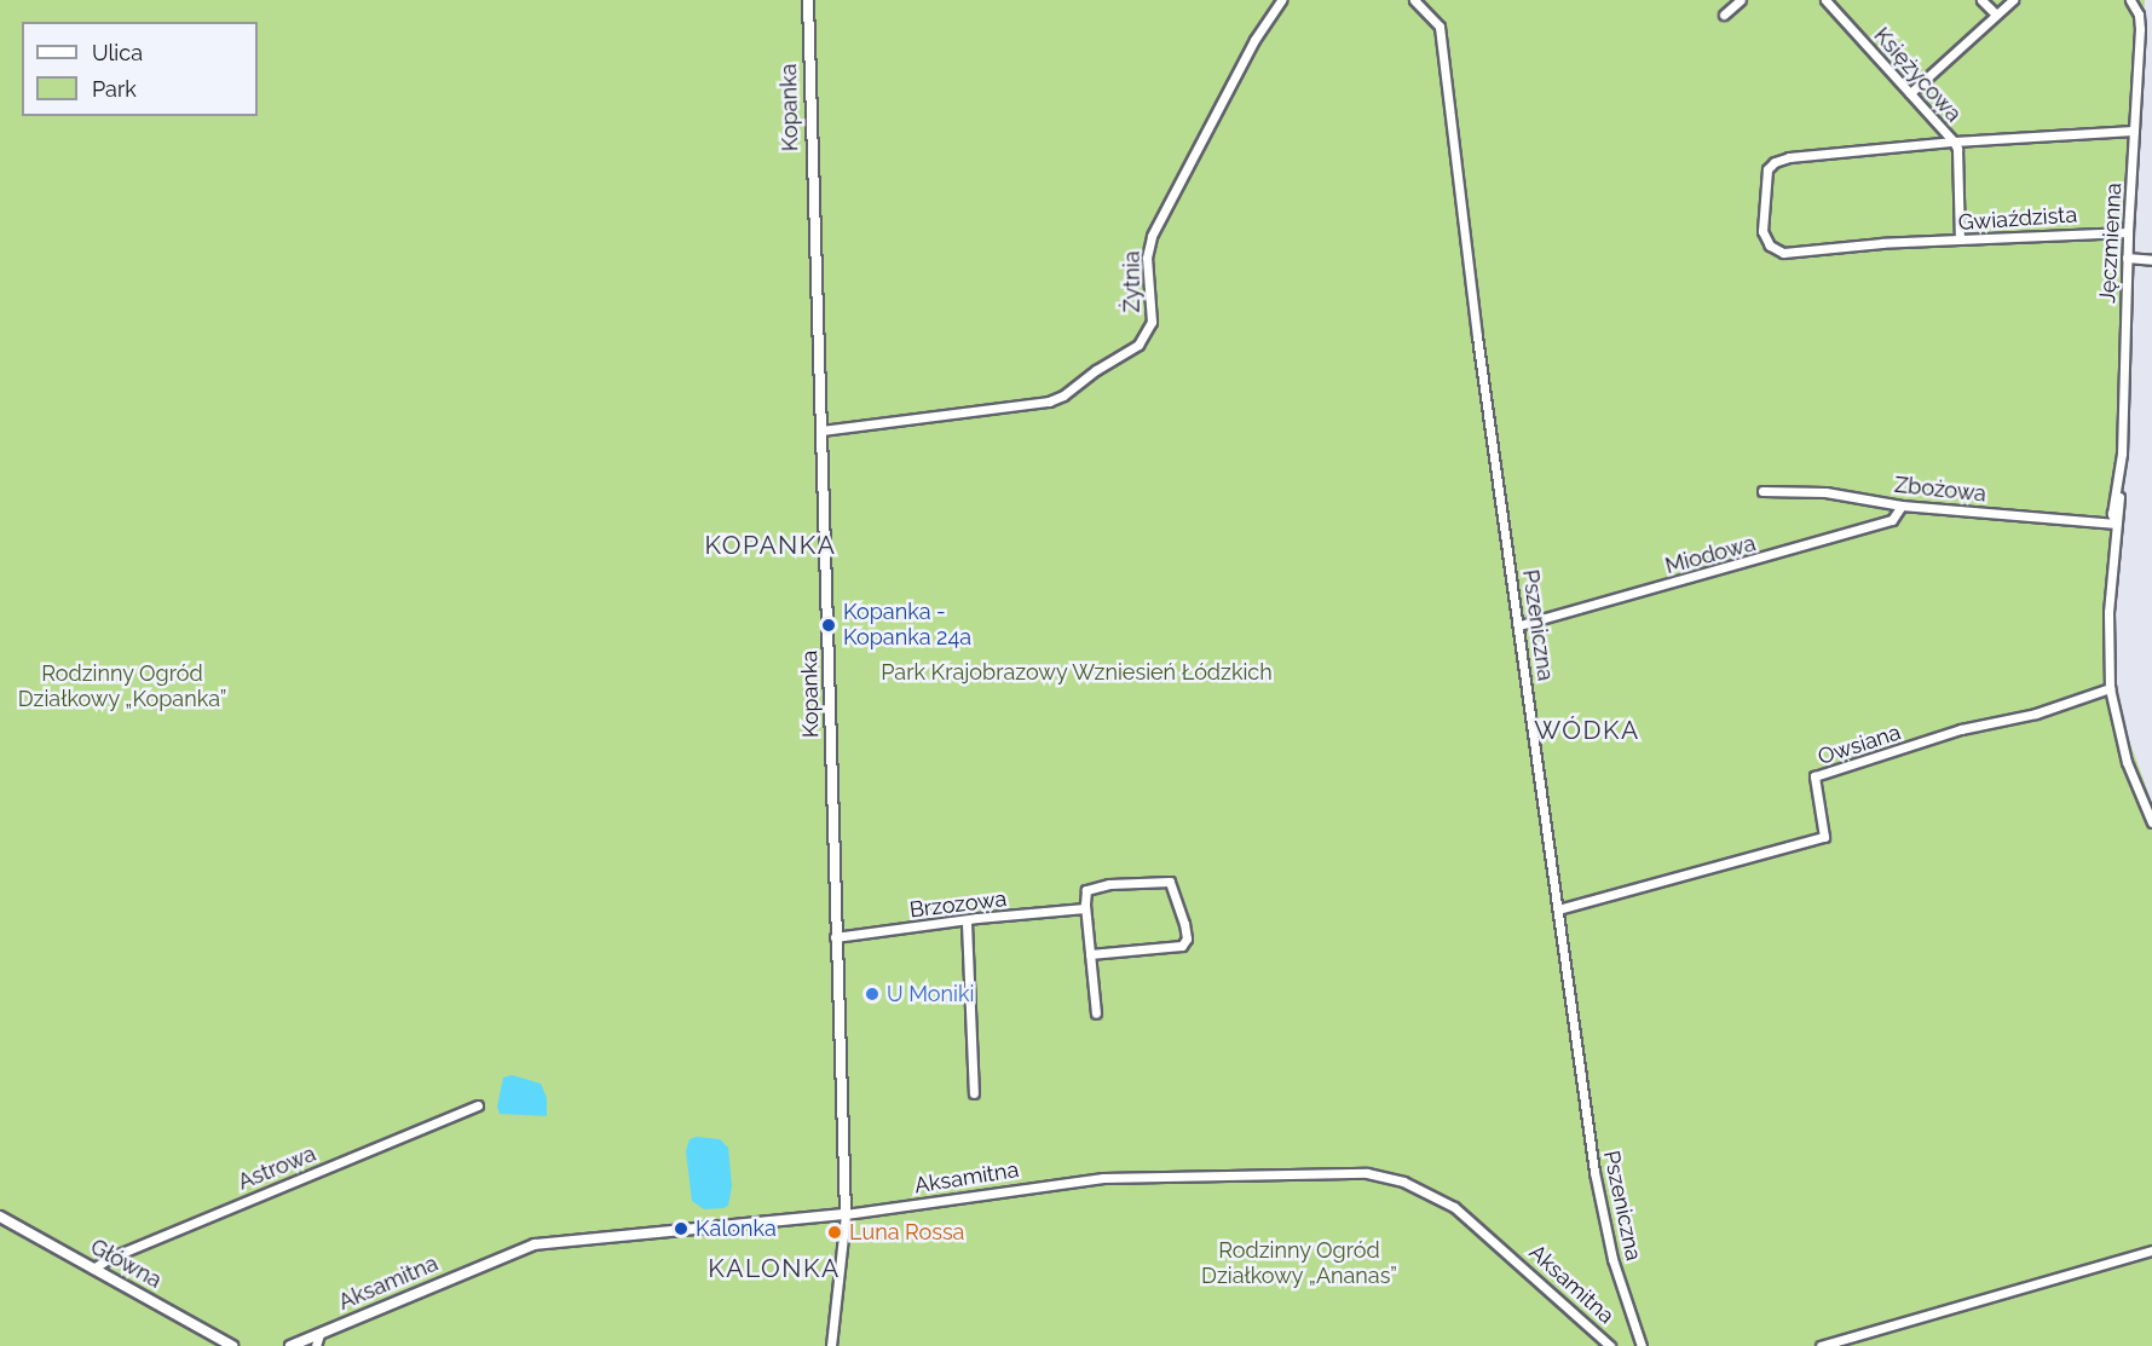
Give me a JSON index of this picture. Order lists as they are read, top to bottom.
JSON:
{
  "streets": {
    "street": [
      "Księżycowa",
      "Kopanka",
      "Gwiaździsta",
      "Jęczmienna",
      "Żytnia",
      "Zbożowa",
      "Miodowa",
      "Pszeniczna",
      "Owsiana",
      "Brzozowa",
      "Astrowa",
      "Aksamitna",
      "Główna"
    ]
  },
  "crossings": [
    ["Księżycowa", "Gwiaździsta"],
    ["Kopanka", "Żytnia"],
    ["Kopanka", "Brzozowa"],
    ["Kopanka", "Aksamitna"],
    ["Gwiaździsta", "Jęczmienna"],
    ["Jęczmienna", "Zbożowa"],
    ["Jęczmienna", "Owsiana"],
    ["Zbożowa", "Miodowa"],
    ["Miodowa", "Pszeniczna"],
    ["Pszeniczna", "Owsiana"],
    ["Astrowa", "Główna"]
  ],
  "districts": ["KOPANKA", "WÓDKA", "KALONKA"],
  "parks": ["Park Krajobrazowy Wzniesień Łódzkich", "Rodzinny Ogród Działkowy „Kopanka”", "Rodzinny Ogród Działkowy „Ananas”"],
  "places": [
    "Kopanka - Kopanka 24a",
    "U Moniki",
    "Kalonka",
    "Luna Rossa"
  ],
  "legend": ["Ulica", "Park"]
}
